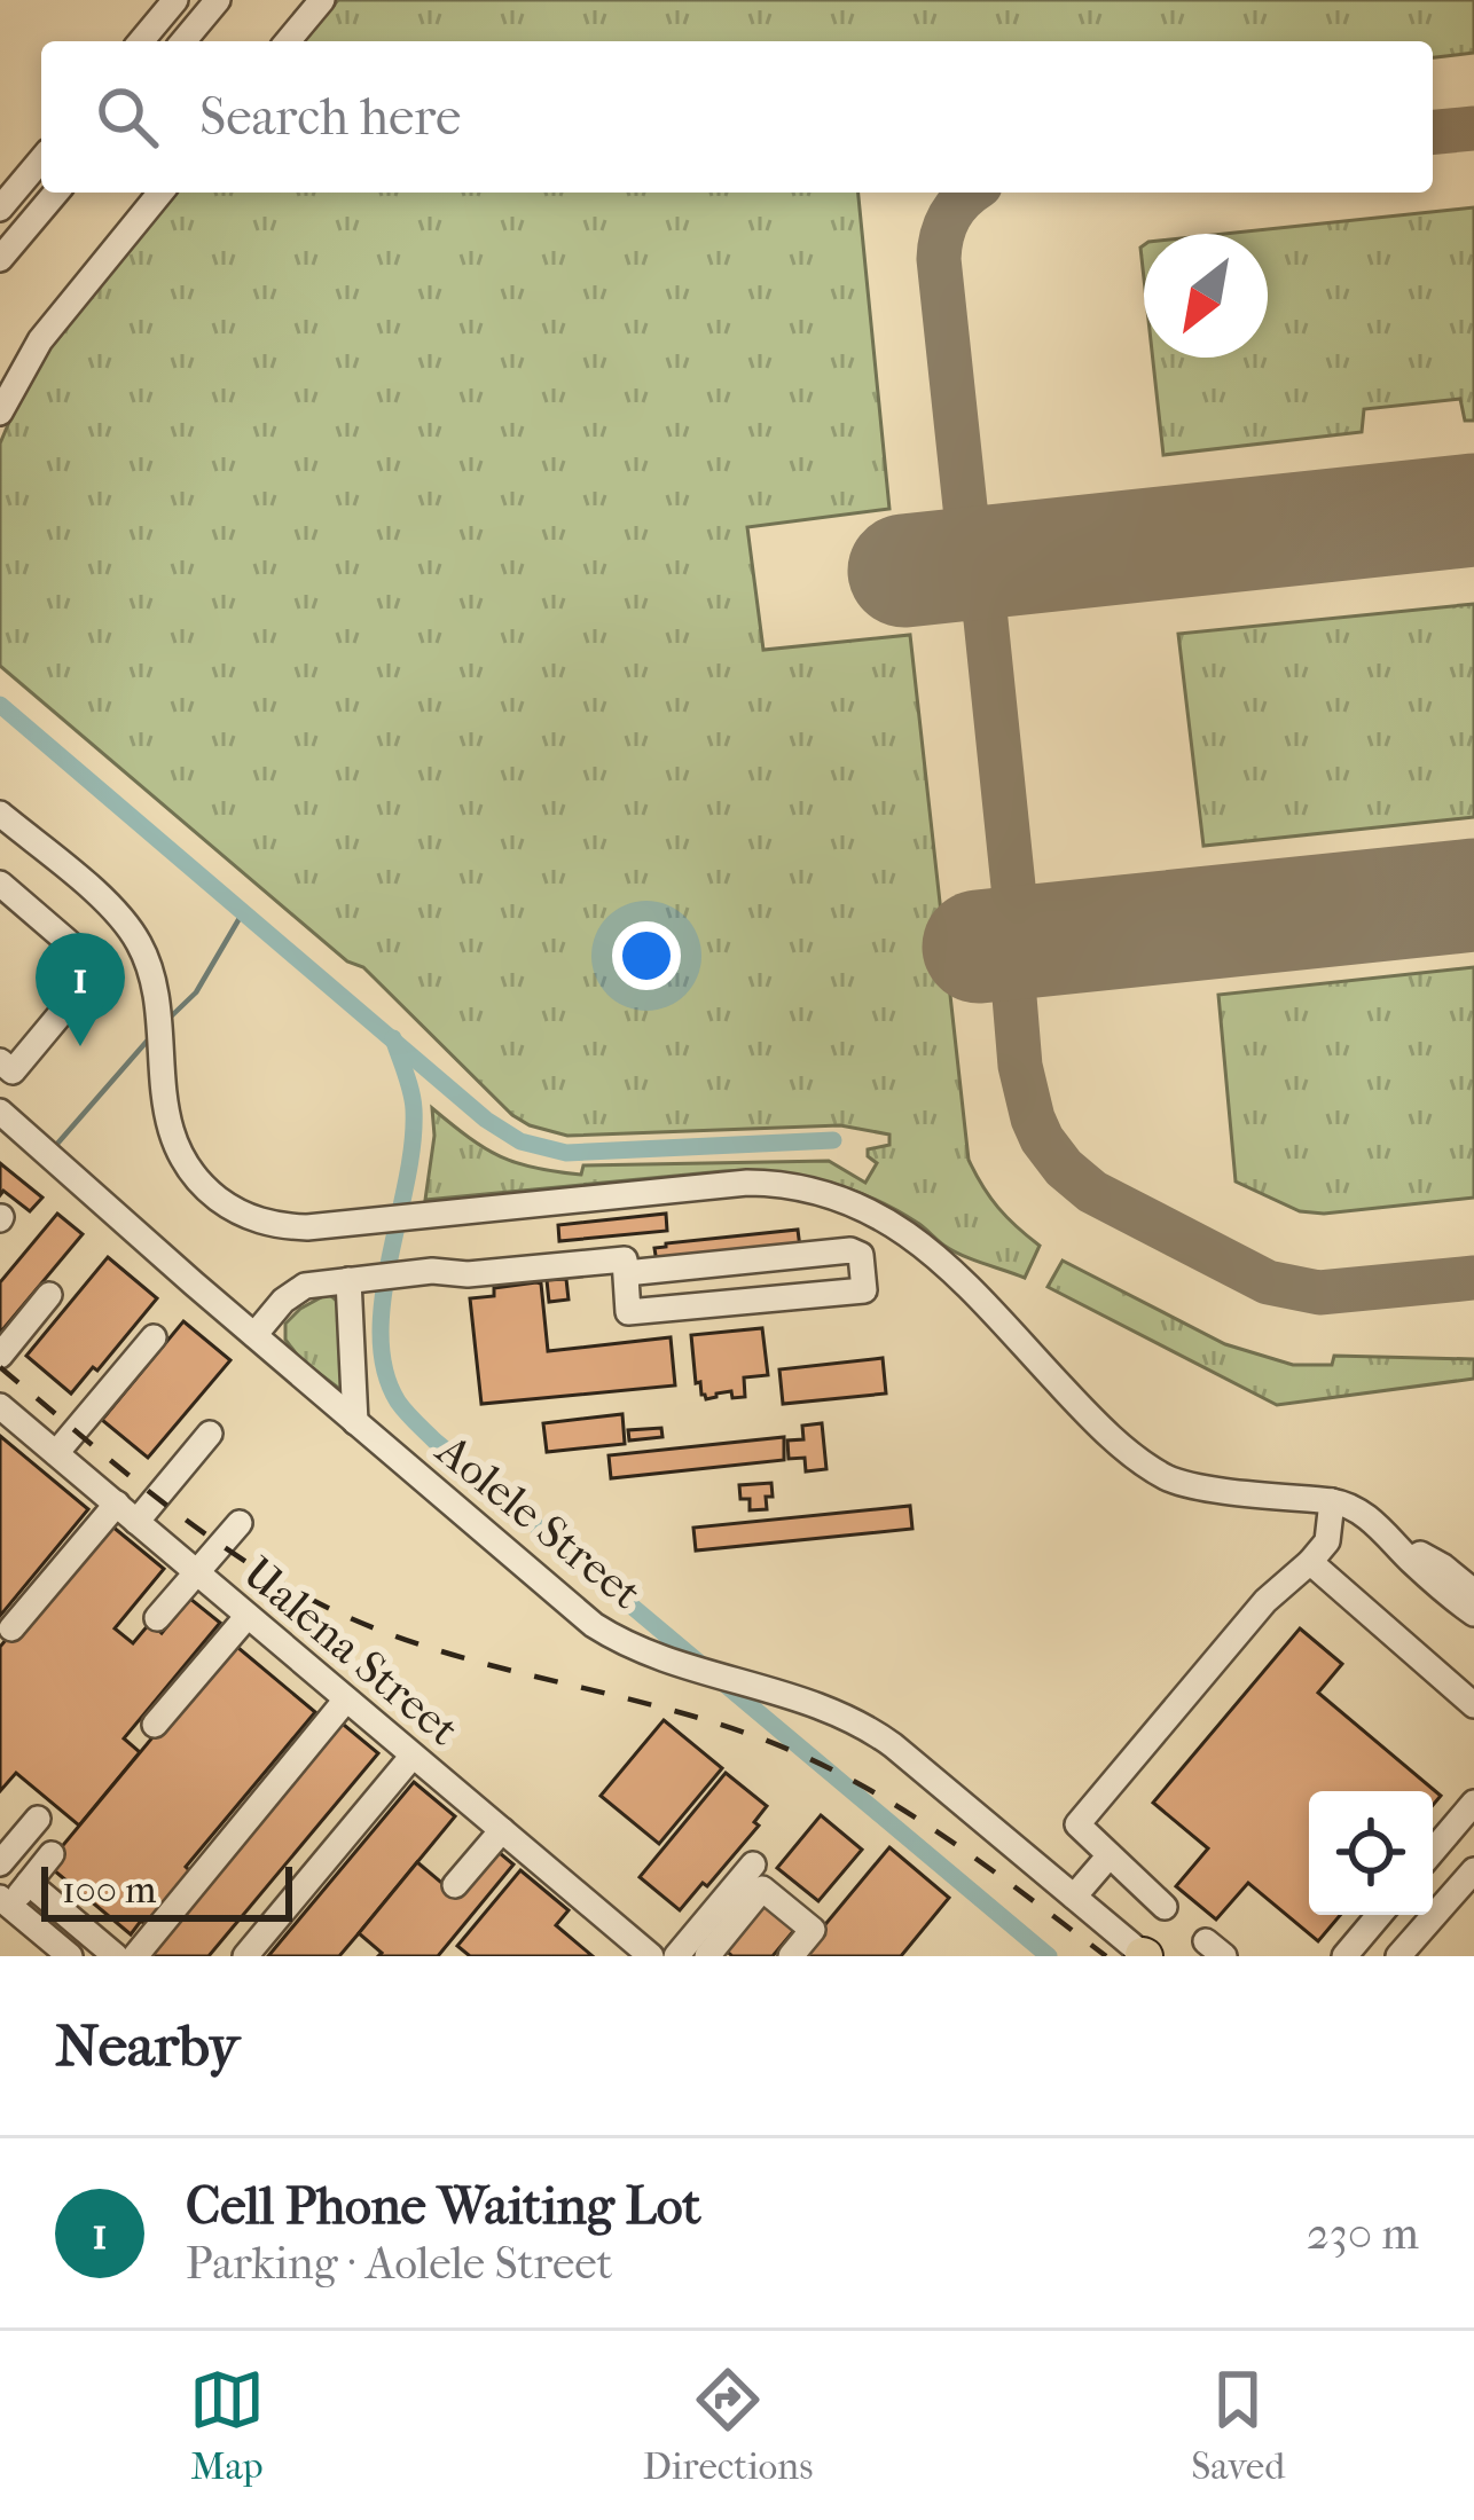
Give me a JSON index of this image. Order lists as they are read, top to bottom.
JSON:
{
  "streets": {
    "street": ["Aolele Street", "Ualena Street"]
  },
  "scale_bar": "100 m",
  "north": "bottom left",
  "page": {
    "search": "Search here",
    "pins": "1",
    "scale": "100 m",
    "heading": "Nearby",
    "list": [
      {
        "mark": "1",
        "name": "Cell Phone Waiting Lot",
        "note": "Parking · Aolele Street",
        "value": "230 m"
      }
    ],
    "nav": ["Map", "Directions", "Saved"]
  }
}
